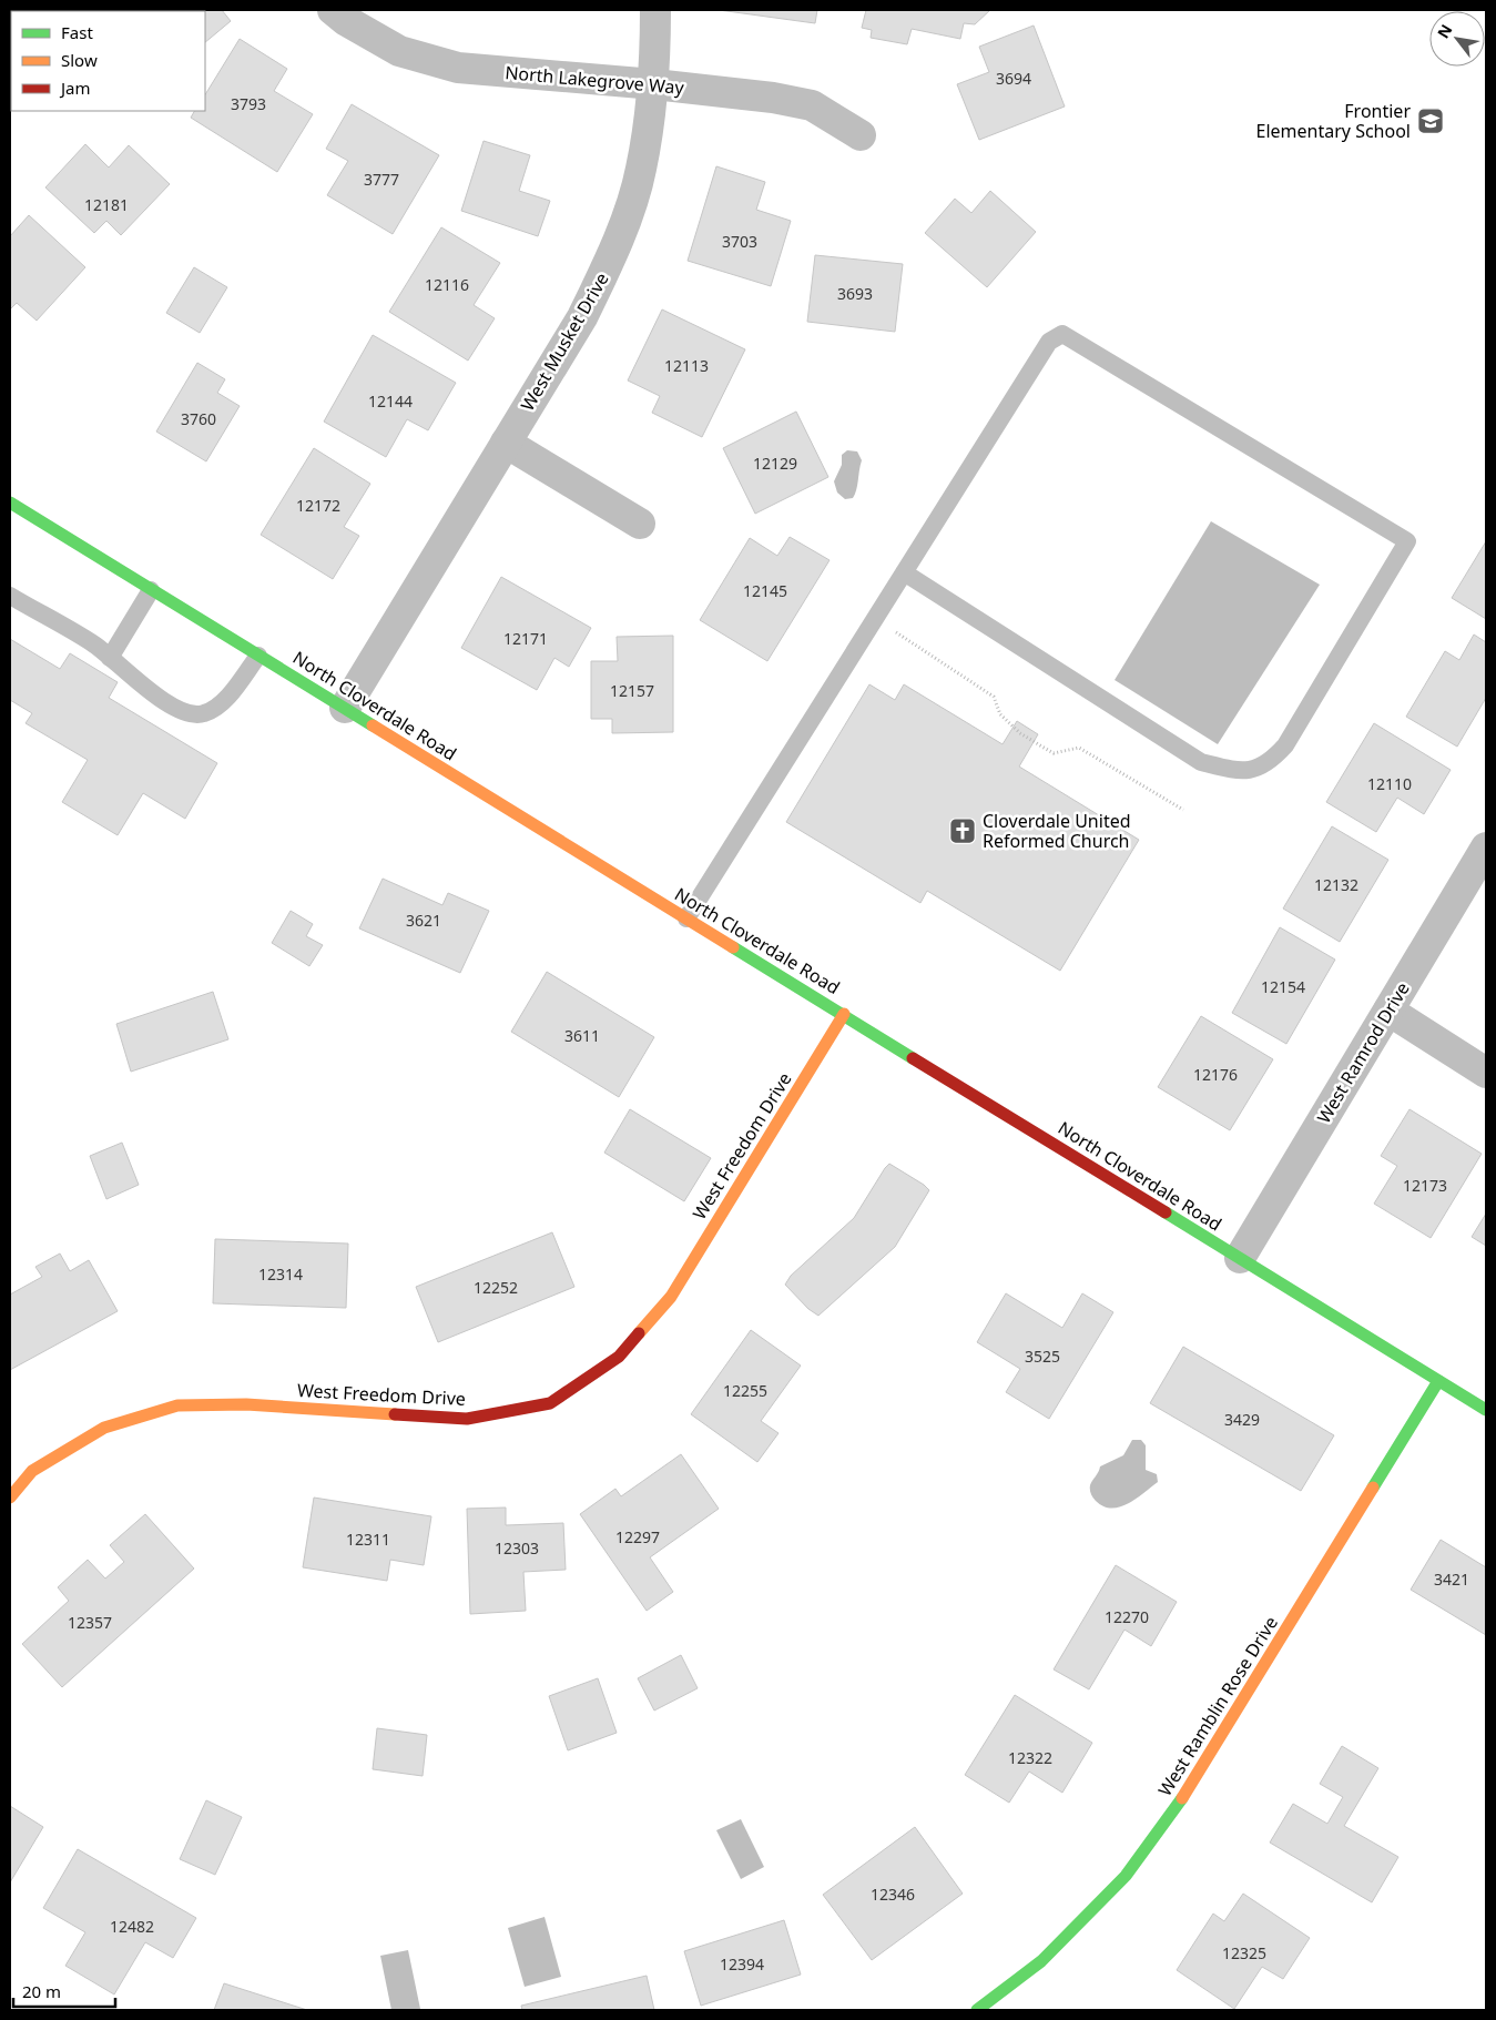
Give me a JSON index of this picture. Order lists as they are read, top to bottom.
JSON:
{
  "streets": {
    "street": [
      "North Lakegrove Way",
      "West Musket Drive",
      "North Cloverdale Road",
      "West Ramrod Drive",
      "West Freedom Drive",
      "West Ramblin Rose Drive"
    ]
  },
  "crossings": [
    ["North Lakegrove Way", "West Musket Drive"],
    ["West Musket Drive", "North Cloverdale Road"],
    ["North Cloverdale Road", "West Ramrod Drive"],
    ["North Cloverdale Road", "West Freedom Drive"],
    ["North Cloverdale Road", "West Ramblin Rose Drive"]
  ],
  "places": {
    "school or university": ["Frontier Elementary School"],
    "church": ["Cloverdale United Reformed Church"]
  },
  "house_numbers": [
    "3694",
    "3793",
    "3777",
    "12181",
    "3703",
    "12116",
    "3693",
    "12113",
    "12144",
    "3760",
    "12129",
    "12172",
    "12145",
    "12171",
    "12157",
    "12110",
    "12132",
    "3621",
    "12154",
    "3611",
    "12176",
    "12173",
    "12314",
    "12252",
    "3525",
    "12255",
    "3429",
    "12297",
    "12311",
    "12303",
    "3421",
    "12270",
    "12357",
    "12322",
    "12346",
    "12482",
    "12325",
    "12394"
  ],
  "legend": ["Fast", "Slow", "Jam"],
  "scale_bar": "20 m",
  "north": "top left"
}
